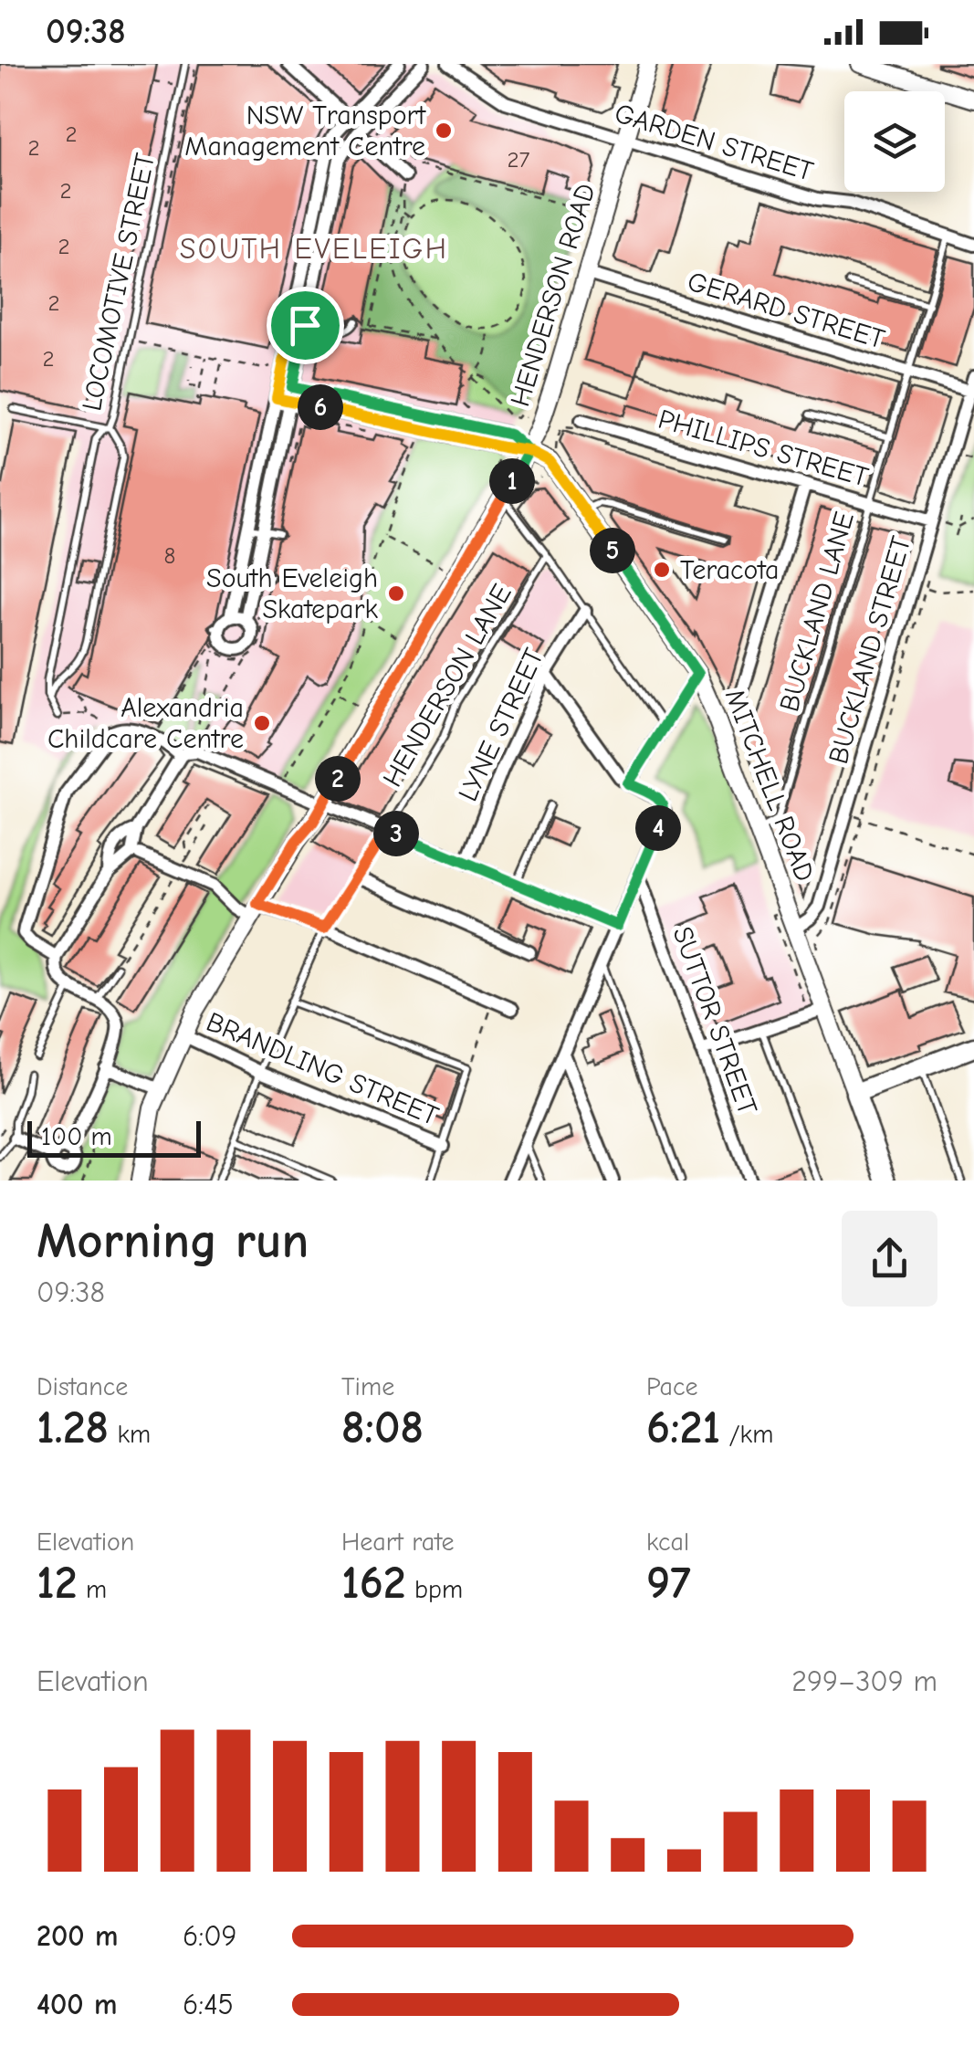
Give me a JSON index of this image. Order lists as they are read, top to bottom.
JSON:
{
  "streets": {
    "main road": ["HENDERSON ROAD", "MITCHELL ROAD"],
    "street": [
      "GARDEN STREET",
      "GERARD STREET",
      "PHILLIPS STREET",
      "BUCKLAND STREET",
      "LYNE STREET",
      "SUTTOR STREET",
      "BRANDLING STREET"
    ],
    "lane": ["LOCOMOTIVE STREET", "BUCKLAND LANE", "HENDERSON LANE"]
  },
  "crossings": [
    ["GARDEN STREET", "HENDERSON ROAD"],
    ["GARDEN STREET", "BUCKLAND LANE"],
    ["HENDERSON ROAD", "GERARD STREET"],
    ["HENDERSON ROAD", "MITCHELL ROAD"],
    ["HENDERSON ROAD", "BRANDLING STREET"],
    ["GERARD STREET", "BUCKLAND LANE"],
    ["GERARD STREET", "BUCKLAND STREET"],
    ["PHILLIPS STREET", "BUCKLAND LANE"],
    ["PHILLIPS STREET", "BUCKLAND STREET"],
    ["BUCKLAND LANE", "MITCHELL ROAD"],
    ["BUCKLAND STREET", "MITCHELL ROAD"],
    ["HENDERSON LANE", "BRANDLING STREET"]
  ],
  "districts": ["SOUTH EVELEIGH"],
  "places": [
    "NSW Transport Management Centre",
    "Teracota",
    "South Eveleigh Skatepark",
    "Alexandria Childcare Centre"
  ],
  "house_numbers": [
    "2",
    "2",
    "27",
    "2",
    "2",
    "2",
    "2",
    "8"
  ],
  "scale_bar": "100 m",
  "page": {
    "status": "09:38",
    "pins": [
      "6",
      "1",
      "5",
      "2",
      "4",
      "3"
    ],
    "scale": "100 m",
    "heading": ["Morning run", "09:38"],
    "stats": [
      ["Distance", "1.28 km"],
      ["Time", "8:08"],
      ["Pace", "6:21 /km"],
      ["Elevation", "12 m"],
      ["Heart rate", "162 bpm"],
      ["kcal", "97"]
    ],
    "chart": ["Elevation", "299–309 m"],
    "list": [
      {
        "name": "200 m",
        "note": "6:09"
      },
      {
        "name": "400 m",
        "note": "6:45"
      }
    ]
  }
}
